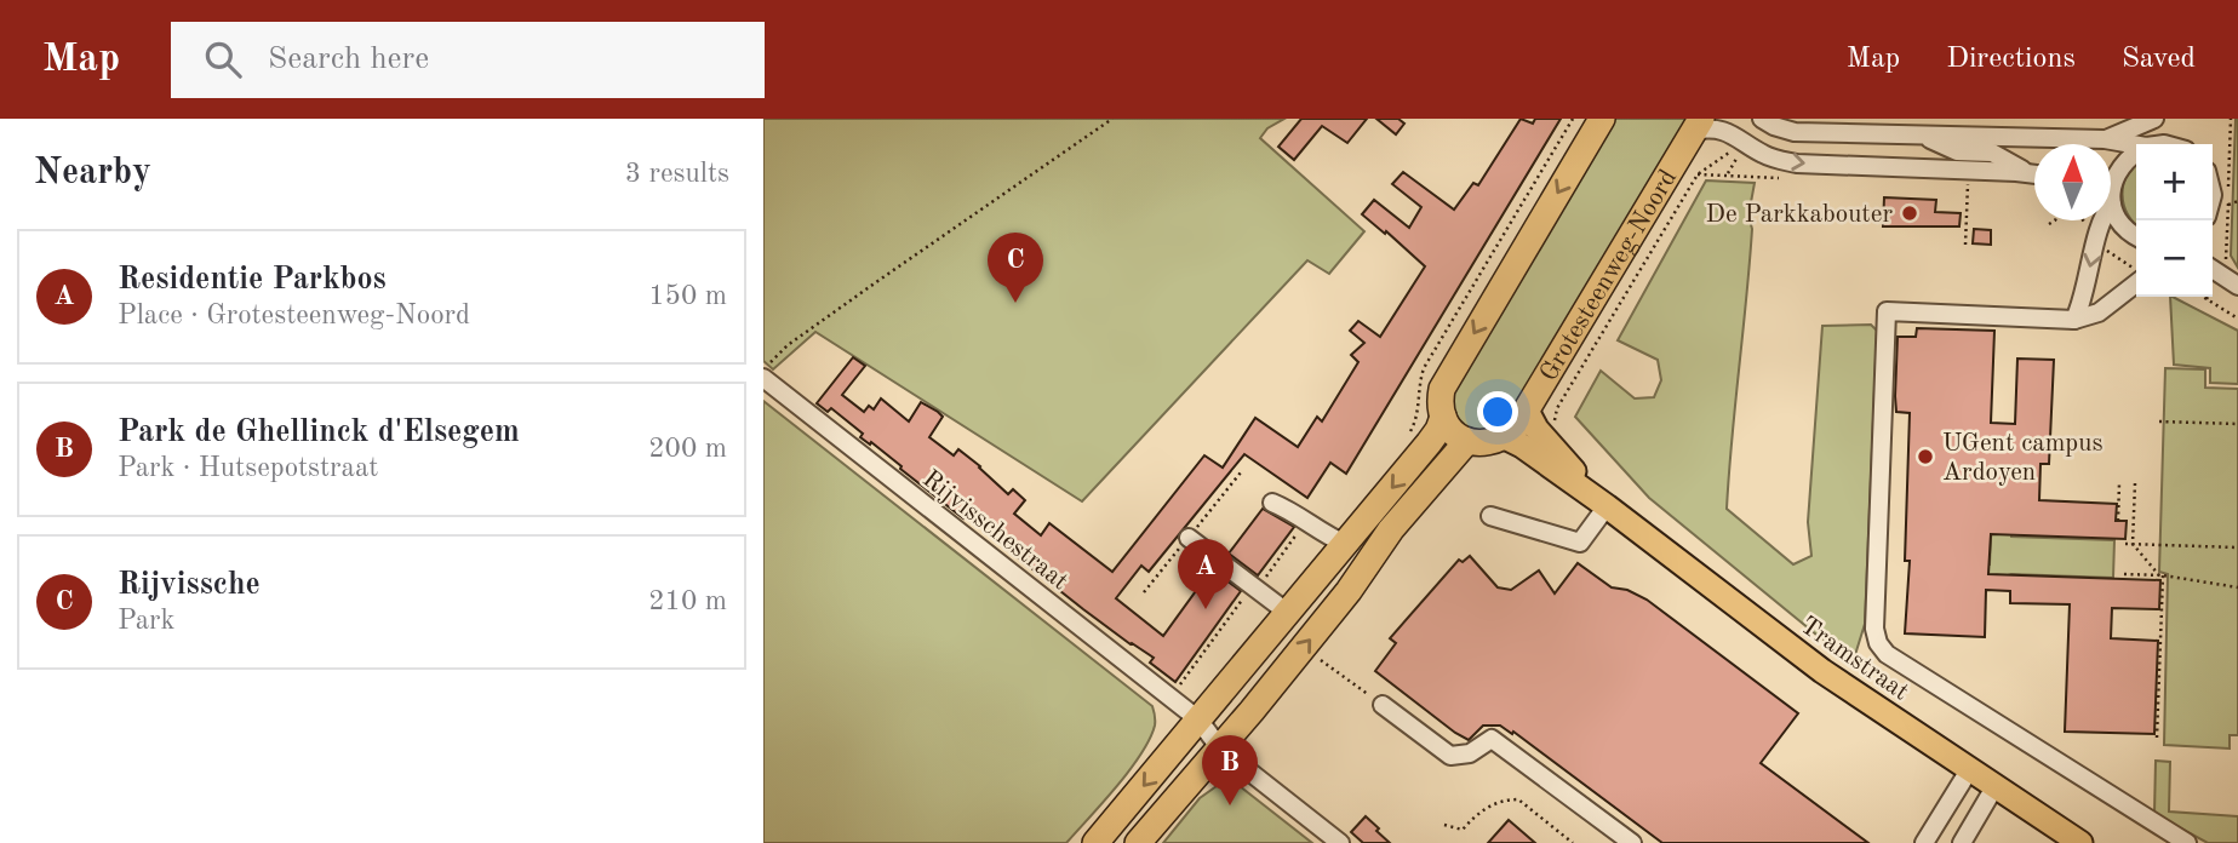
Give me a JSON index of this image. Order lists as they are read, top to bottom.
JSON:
{
  "streets": {
    "highway": ["Grotesteenweg-Noord"],
    "main road": ["Tramstraat"],
    "street": ["Rijvisschestraat"]
  },
  "crossings": [
    ["Grotesteenweg-Noord", "Tramstraat"]
  ],
  "places": ["De Parkkabouter", "UGent campus Ardoyen"],
  "north": "top",
  "page": {
    "header": "Map",
    "search": "Search here",
    "nav": ["Map", "Directions", "Saved"],
    "heading": ["Nearby", "3 results"],
    "map_buttons": ["+", "−"],
    "list": [
      {
        "mark": "A",
        "name": "Residentie Parkbos",
        "note": "Place · Grotesteenweg-Noord",
        "value": "150 m"
      },
      {
        "mark": "B",
        "name": "Park de Ghellinck d'Elsegem",
        "note": "Park · Hutsepotstraat",
        "value": "200 m"
      },
      {
        "mark": "C",
        "name": "Rijvissche",
        "note": "Park",
        "value": "210 m"
      }
    ],
    "pins": ["C", "A", "B"]
  }
}
